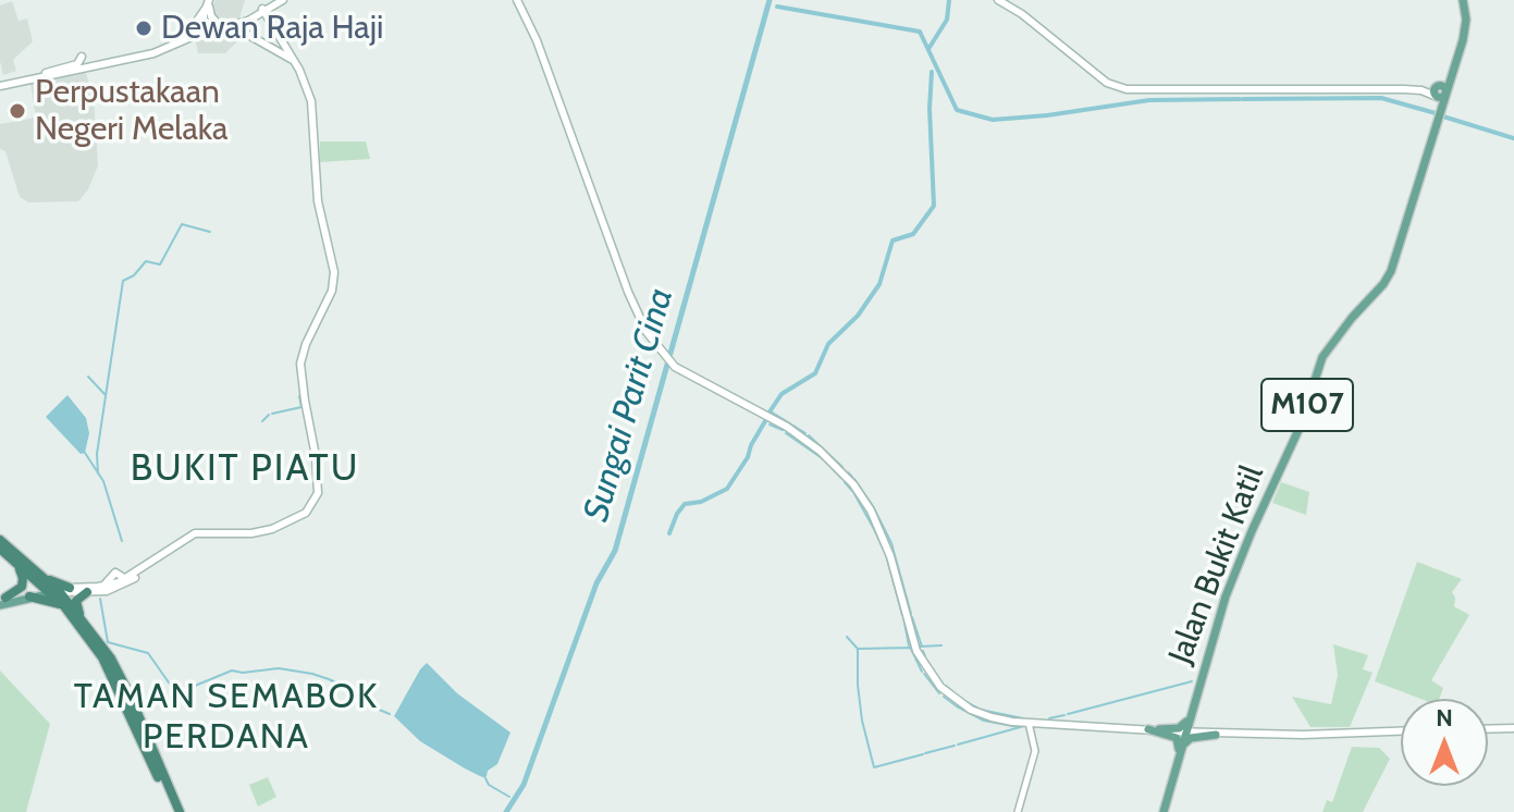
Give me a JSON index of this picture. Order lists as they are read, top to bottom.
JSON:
{
  "streets": {
    "main road": ["M107", "Jalan Bukit Katil"]
  },
  "crossings": [
    ["M107", "Jalan Bukit Katil"]
  ],
  "districts": ["BUKIT PIATU", "TAMAN SEMABOK PERDANA"],
  "water": ["Sungai Parit Cina"],
  "places": ["Dewan Raja Haji", "Perpustakaan Negeri Melaka"],
  "north": "top"
}
